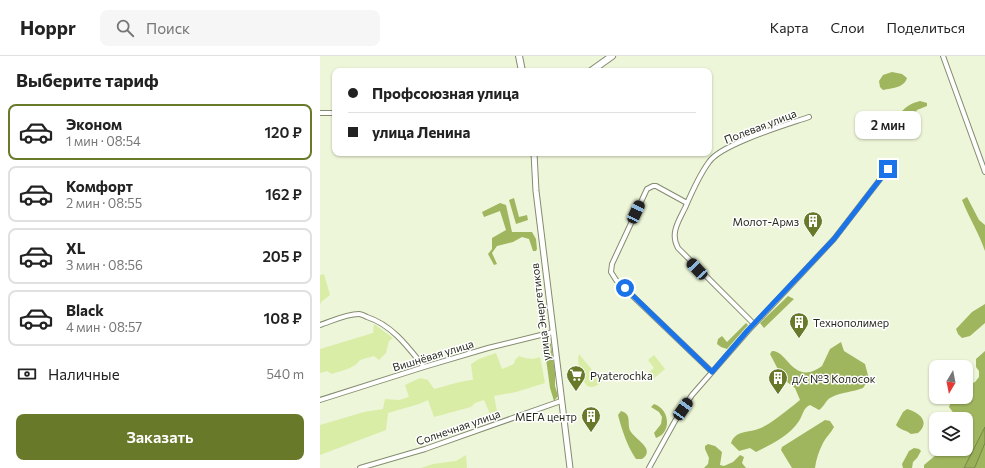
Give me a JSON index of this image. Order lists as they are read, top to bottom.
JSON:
{
  "streets": {
    "street": [
      "Полевая улица",
      "улица Энергетиков",
      "Вишнёвая улица",
      "Солнечная улица"
    ]
  },
  "crossings": [
    ["улица Энергетиков", "Вишнёвая улица"],
    ["улица Энергетиков", "Солнечная улица"]
  ],
  "places": {
    "building": [
      "Молот-Армз",
      "Технополимер",
      "д/с №3 Колосок",
      "МЕГА центр"
    ],
    "supermarket": ["Pyaterochka"]
  },
  "north": "bottom",
  "page": {
    "header": "Hoppr",
    "search": "Поиск",
    "nav": ["Карта", "Слои", "Поделиться"],
    "heading": "Выберите тариф",
    "banner": ["Профсоюзная улица", "улица Ленина"],
    "list": [
      {
        "name": "Эконом",
        "note": "1 мин · 08:54",
        "value": "120 ₽"
      },
      {
        "name": "Комфорт",
        "note": "2 мин · 08:55",
        "value": "162 ₽"
      },
      {
        "name": "XL",
        "note": "3 мин · 08:56",
        "value": "205 ₽"
      },
      {
        "name": "Black",
        "note": "4 мин · 08:57",
        "value": "108 ₽"
      }
    ],
    "bubble": "2 мин",
    "pay": ["Наличные", "540 m"],
    "buttons": "Заказать"
  }
}
